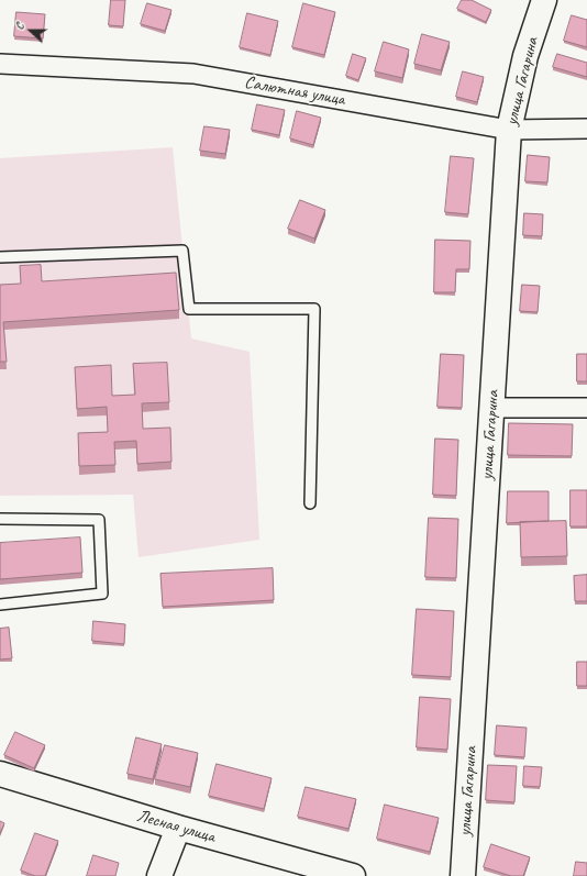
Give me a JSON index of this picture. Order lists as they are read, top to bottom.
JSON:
{
  "streets": {
    "street": ["улица Гагарина", "Салютная улица", "Лесная улица"]
  },
  "crossings": [
    ["улица Гагарина", "Салютная улица"]
  ],
  "north": "left"
}
